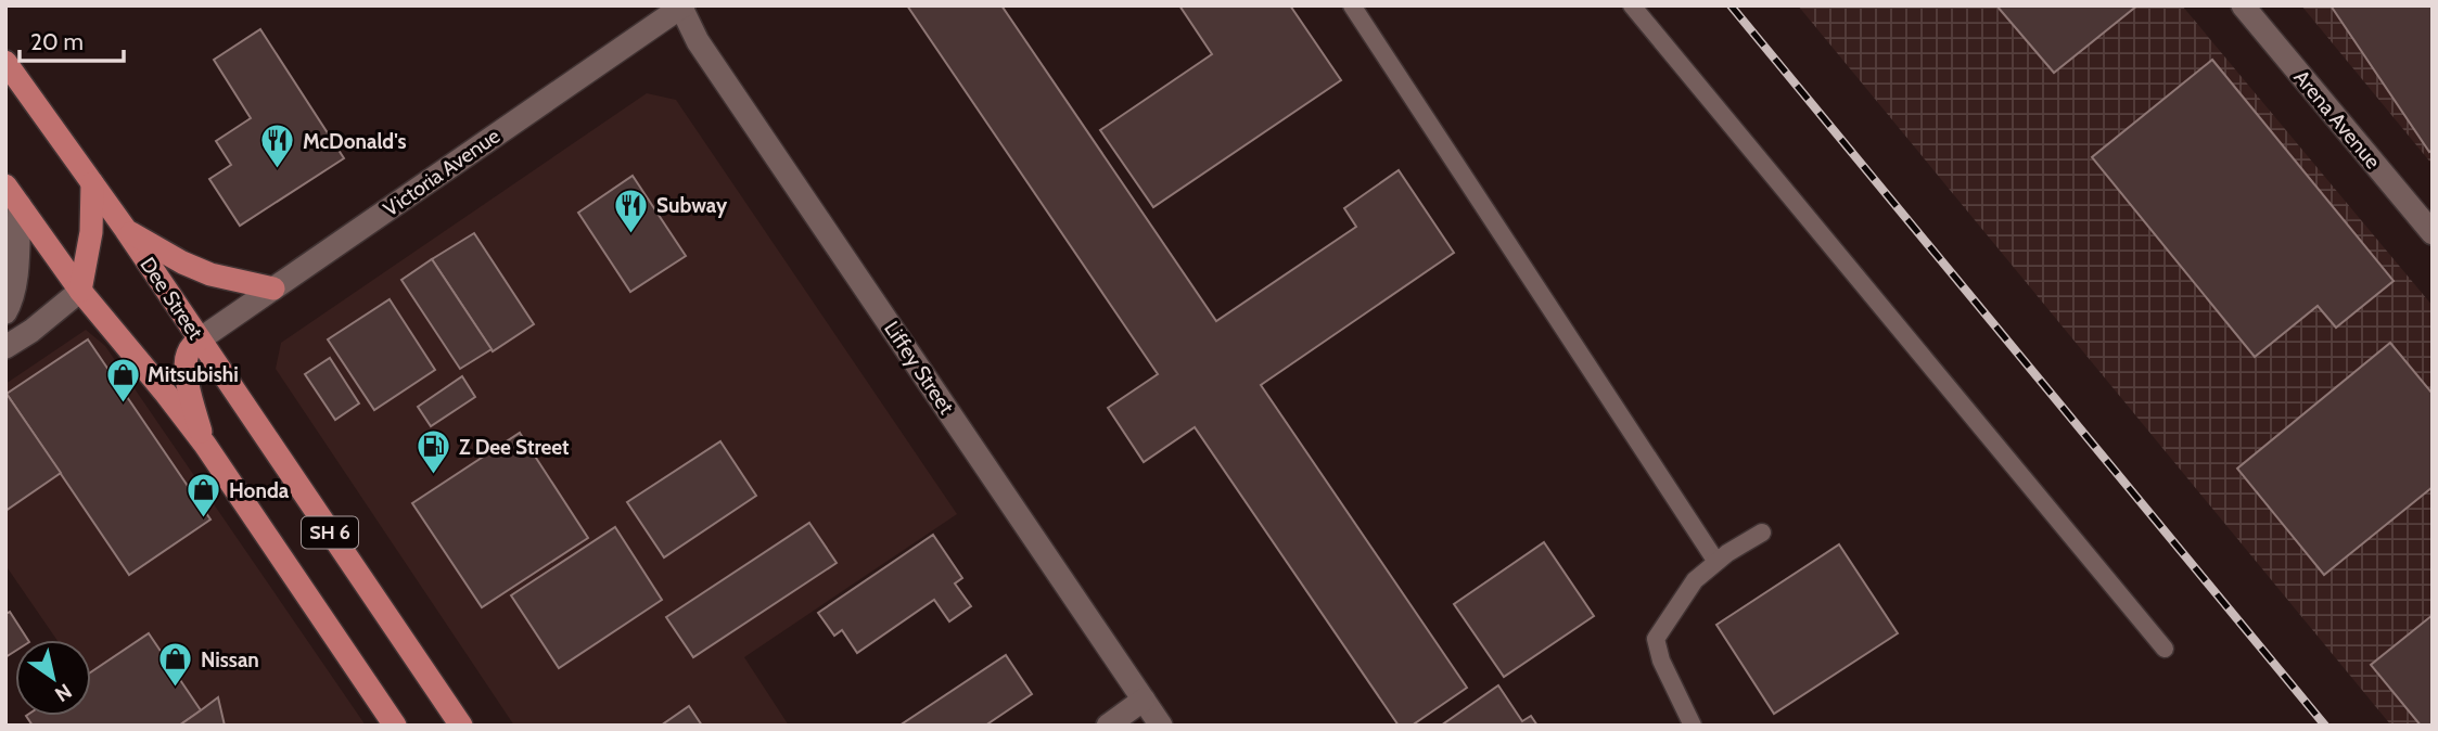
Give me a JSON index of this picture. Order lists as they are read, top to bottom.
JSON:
{
  "streets": {
    "main road": ["Dee Street", "SH 6"],
    "street": ["Arena Avenue", "Victoria Avenue", "Liffey Street"]
  },
  "crossings": [
    ["Victoria Avenue", "Dee Street"],
    ["Victoria Avenue", "Liffey Street"]
  ],
  "places": {
    "restaurant": ["McDonald's", "Subway"],
    "shop": ["Mitsubishi", "Honda", "Nissan"],
    "fuel station": ["Z Dee Street"]
  },
  "scale_bar": "20 m",
  "north": "bottom right"
}
